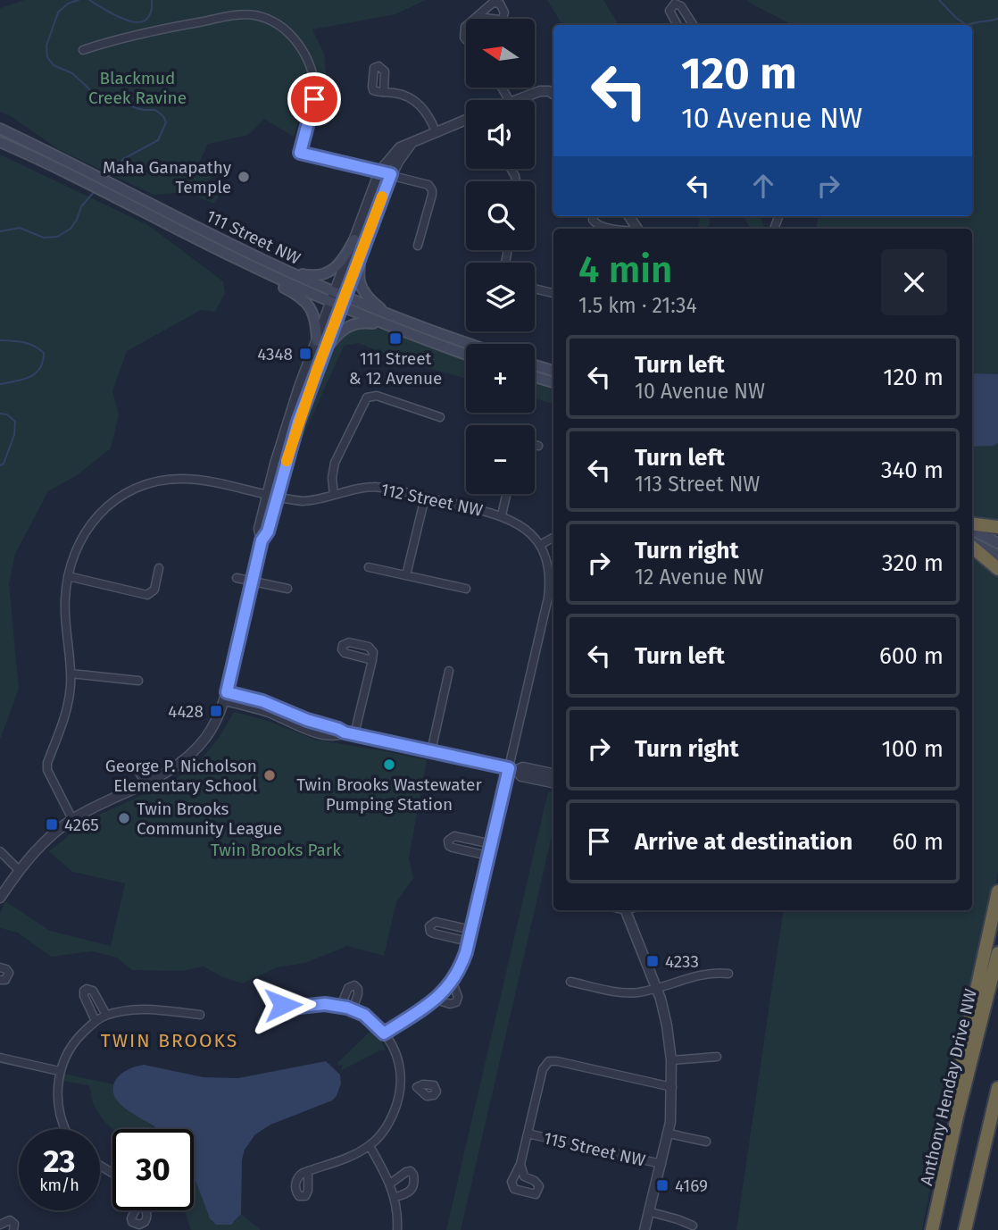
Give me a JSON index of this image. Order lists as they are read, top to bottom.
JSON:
{
  "streets": {
    "highway": ["Anthony Henday Drive NW"],
    "main road": ["111 Street NW"],
    "street": ["112 Street NW", "115 Street NW"]
  },
  "districts": ["TWIN BROOKS"],
  "parks": ["Blackmud Creek Ravine", "Twin Brooks Park"],
  "places": {
    "other": [
      "Maha Ganapathy Temple",
      "Twin Brooks Wastewater Pumping Station",
      "George P. Nicholson Elementary School",
      "Twin Brooks Community League"
    ],
    "transit": [
      "111 Street & 12 Avenue",
      "4348",
      "4428",
      "4265",
      "4233",
      "4169"
    ]
  },
  "north": "left",
  "page": {
    "map_buttons": ["+", "−"],
    "turn": ["120 m", "10 Avenue NW"],
    "heading": ["4 min", "1.5 km · 21:34"],
    "list": [
      {
        "name": "Turn left",
        "note": "10 Avenue NW",
        "value": "120 m"
      },
      {
        "name": "Turn left",
        "note": "113 Street NW",
        "value": "340 m"
      },
      {
        "name": "Turn right",
        "note": "12 Avenue NW",
        "value": "320 m"
      },
      {
        "name": "Turn left",
        "value": "600 m"
      },
      {
        "name": "Turn right",
        "value": "100 m"
      },
      {
        "name": "Arrive at destination",
        "value": "60 m"
      }
    ],
    "speed": "23 km/h",
    "limit": "30"
  }
}
